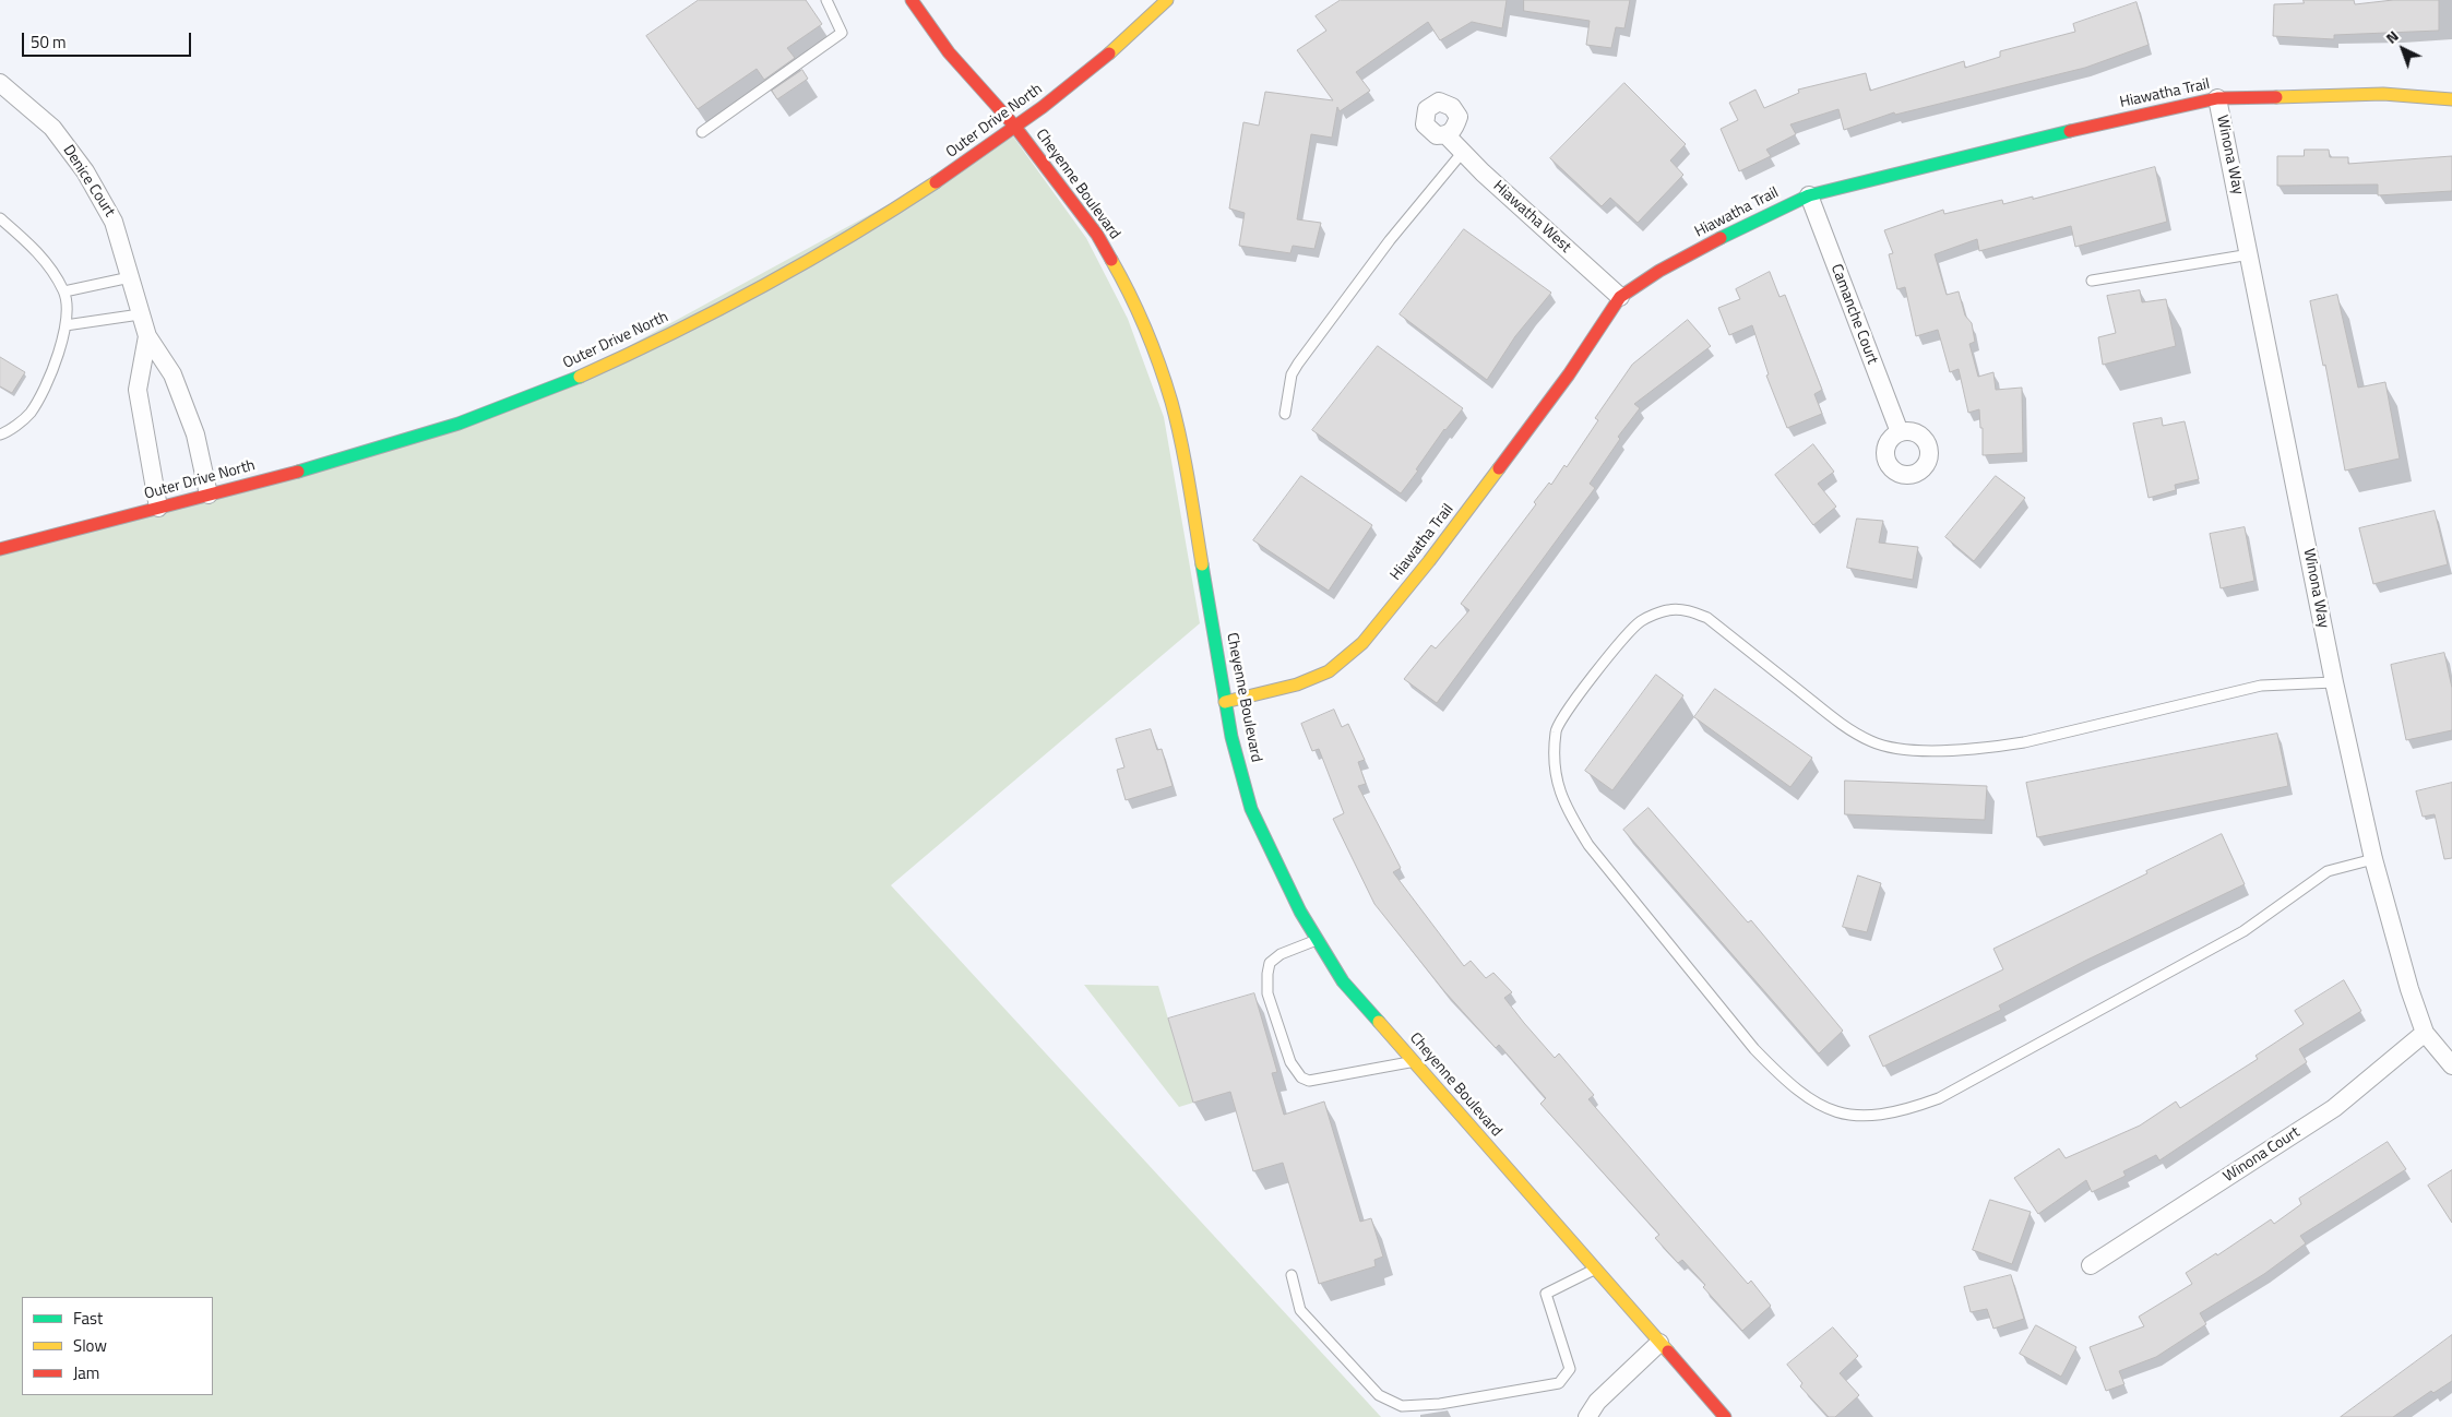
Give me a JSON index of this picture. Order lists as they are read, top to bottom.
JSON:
{
  "streets": {
    "street": [
      "Hiawatha Trail",
      "Outer Drive North",
      "Winona Way",
      "Denice Court",
      "Cheyenne Boulevard",
      "Hiawatha West",
      "Camanche Court",
      "Winona Court"
    ]
  },
  "crossings": [
    ["Hiawatha Trail", "Winona Way"],
    ["Hiawatha Trail", "Cheyenne Boulevard"],
    ["Hiawatha Trail", "Hiawatha West"],
    ["Hiawatha Trail", "Camanche Court"],
    ["Outer Drive North", "Denice Court"],
    ["Outer Drive North", "Cheyenne Boulevard"],
    ["Winona Way", "Winona Court"]
  ],
  "legend": ["Fast", "Slow", "Jam"],
  "scale_bar": "50 m",
  "north": "top left"
}
